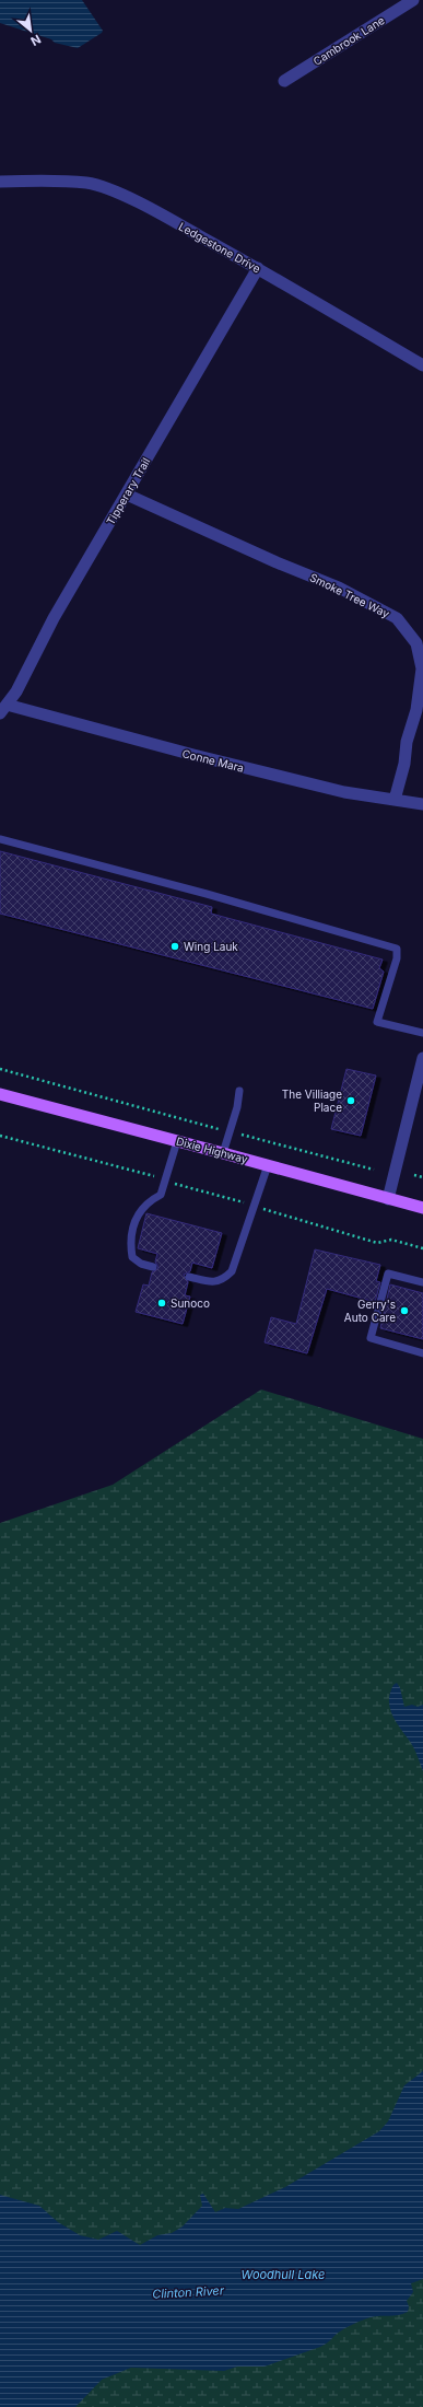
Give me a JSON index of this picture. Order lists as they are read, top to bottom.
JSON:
{
  "streets": {
    "main road": ["Dixie Highway"],
    "street": [
      "Cambrook Lane",
      "Ledgestone Drive",
      "Tipperary Trail",
      "Smoke Tree Way",
      "Conne Mara"
    ]
  },
  "crossings": [
    ["Ledgestone Drive", "Tipperary Trail"],
    ["Tipperary Trail", "Smoke Tree Way"],
    ["Tipperary Trail", "Conne Mara"],
    ["Smoke Tree Way", "Conne Mara"]
  ],
  "water": ["Woodhull Lake", "Clinton River"],
  "places": [
    "Wing Lauk",
    "The Villiage Place",
    "Sunoco",
    "Gerry's Auto Care"
  ],
  "north": "bottom right"
}
